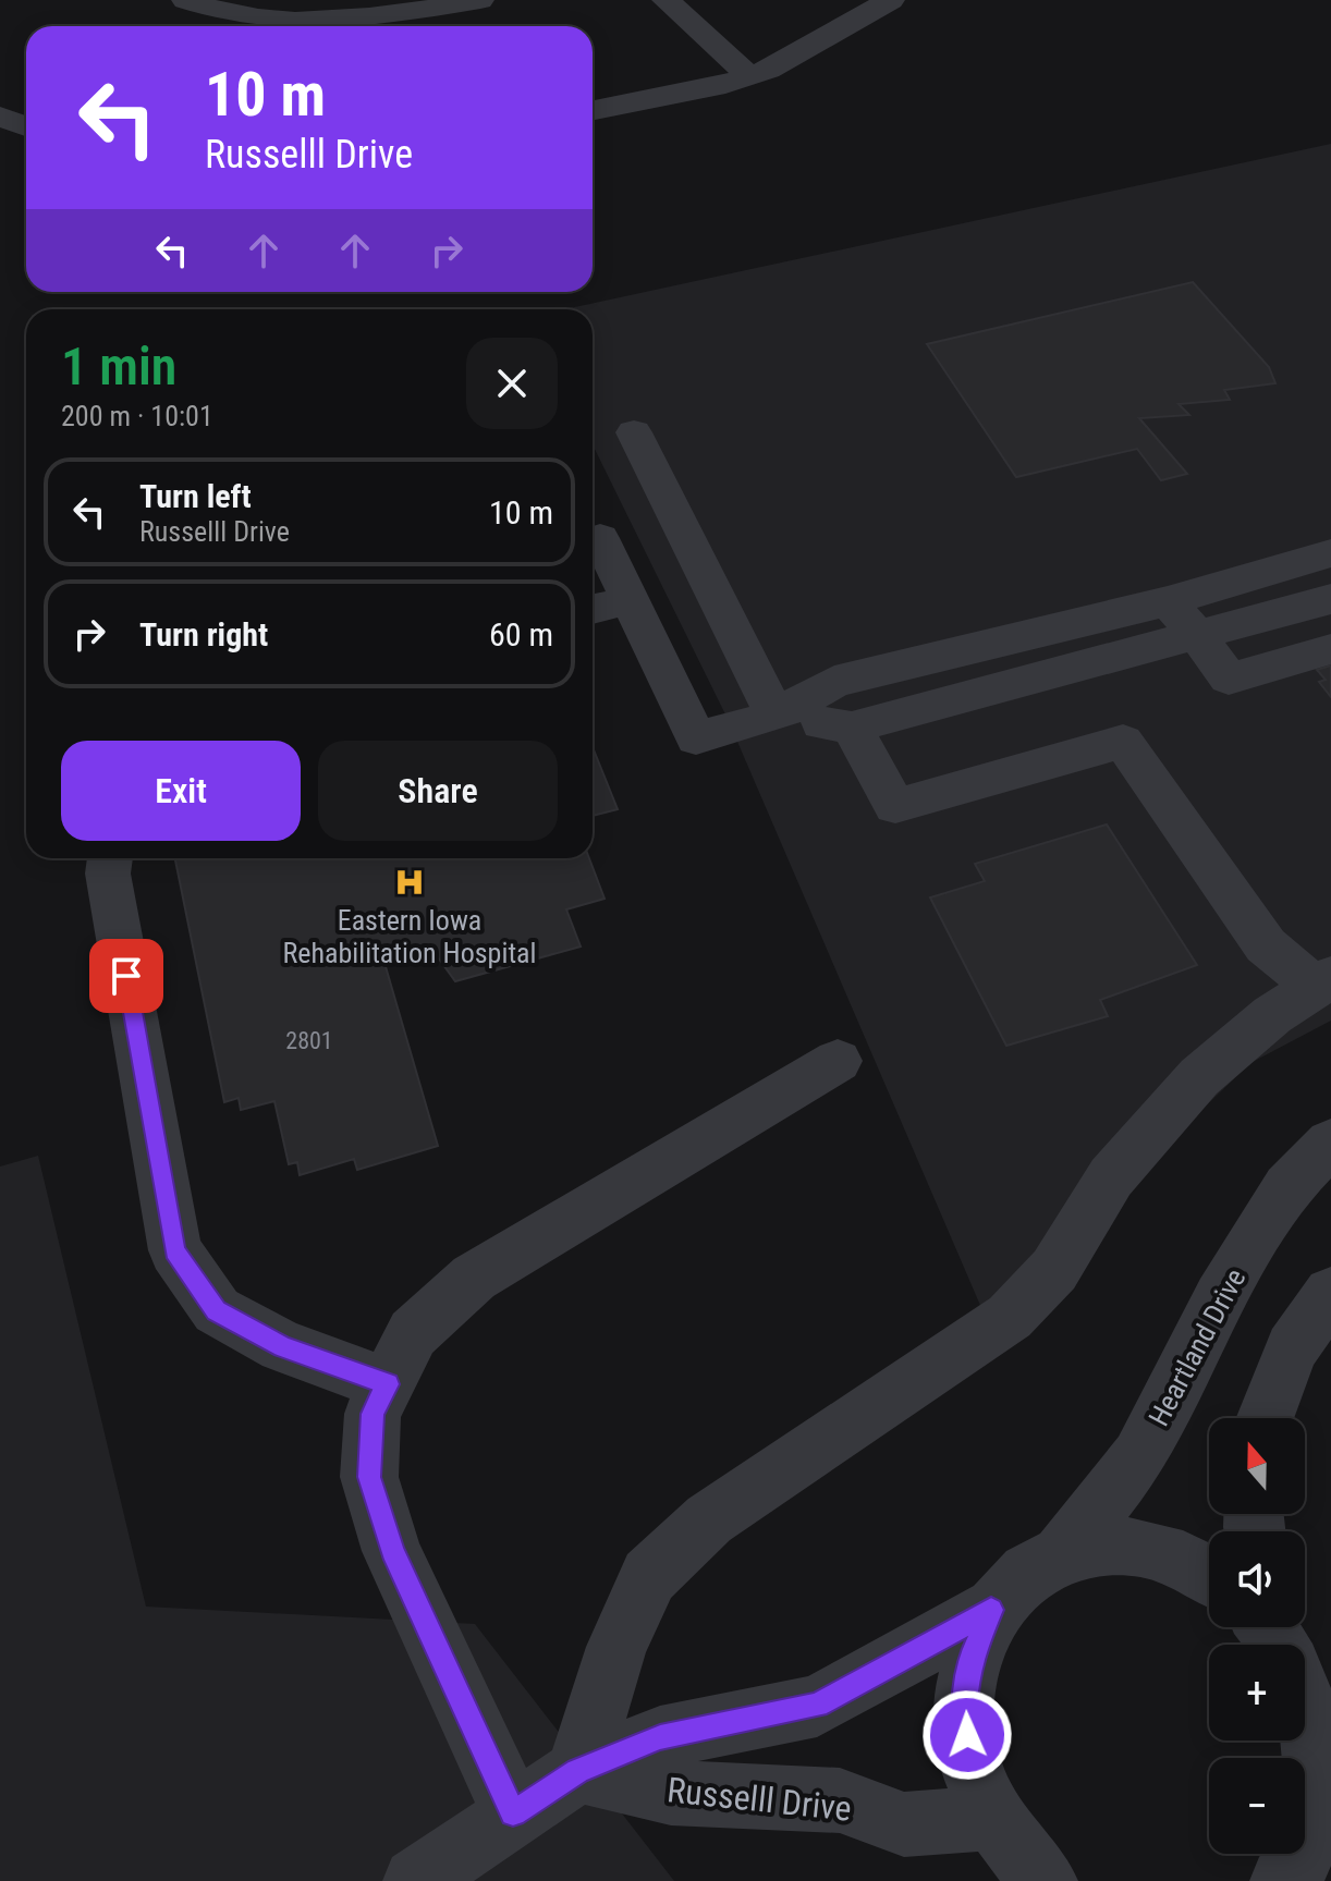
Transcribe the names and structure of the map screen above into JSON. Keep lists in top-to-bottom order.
{
  "streets": {
    "street": ["Heartland Drive", "Russelll Drive"]
  },
  "places": {
    "hospital": ["Eastern Iowa Rehabilitation Hospital"]
  },
  "house_numbers": ["2801"],
  "north": "top",
  "page": {
    "turn": ["10 m", "Russelll Drive"],
    "heading": ["1 min", "200 m · 10:01"],
    "list": [
      {
        "name": "Turn left",
        "note": "Russelll Drive",
        "value": "10 m"
      },
      {
        "name": "Turn right",
        "value": "60 m"
      }
    ],
    "buttons": ["Exit", "Share"],
    "map_buttons": ["+", "−"]
  }
}
